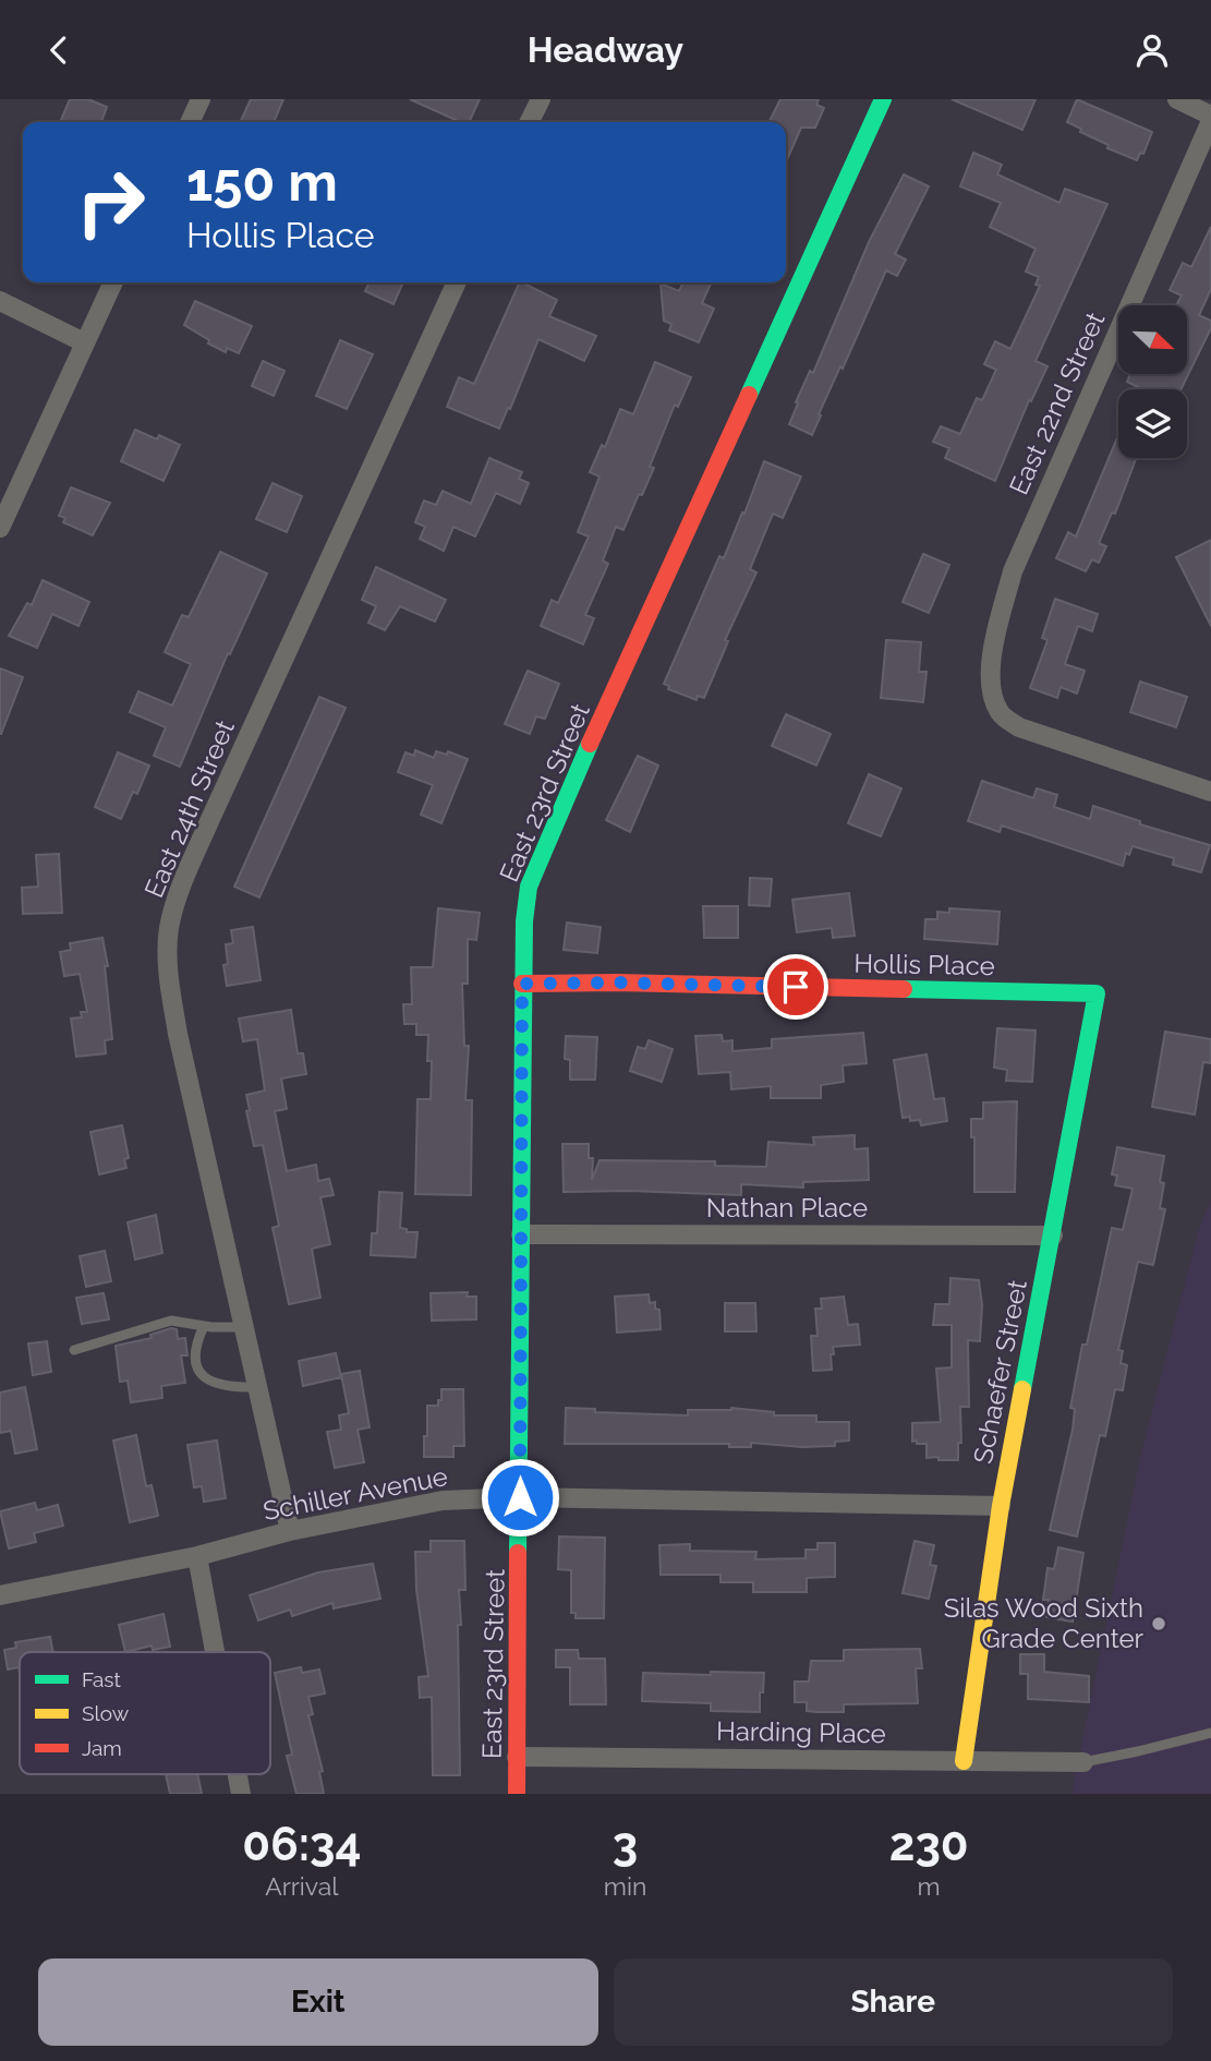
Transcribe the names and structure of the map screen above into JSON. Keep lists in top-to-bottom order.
{
  "streets": {
    "street": [
      "East 22nd Street",
      "East 23rd Street",
      "East 24th Street",
      "Hollis Place",
      "Nathan Place",
      "Schaefer Street",
      "Schiller Avenue",
      "Harding Place"
    ]
  },
  "crossings": [
    ["East 23rd Street", "Hollis Place"],
    ["East 23rd Street", "Nathan Place"],
    ["East 23rd Street", "Schiller Avenue"],
    ["East 23rd Street", "Harding Place"],
    ["East 24th Street", "Schiller Avenue"],
    ["Hollis Place", "Schaefer Street"],
    ["Nathan Place", "Schaefer Street"],
    ["Schaefer Street", "Schiller Avenue"],
    ["Schaefer Street", "Harding Place"]
  ],
  "places": ["Silas Wood Sixth Grade Center"],
  "legend": ["Fast", "Slow", "Jam"],
  "north": "bottom right",
  "page": {
    "header": "Headway",
    "turn": ["150 m", "Hollis Place"],
    "eta": [
      "06:34",
      "Arrival",
      "3",
      "min",
      "230",
      "m"
    ],
    "buttons": ["Exit", "Share"]
  }
}
